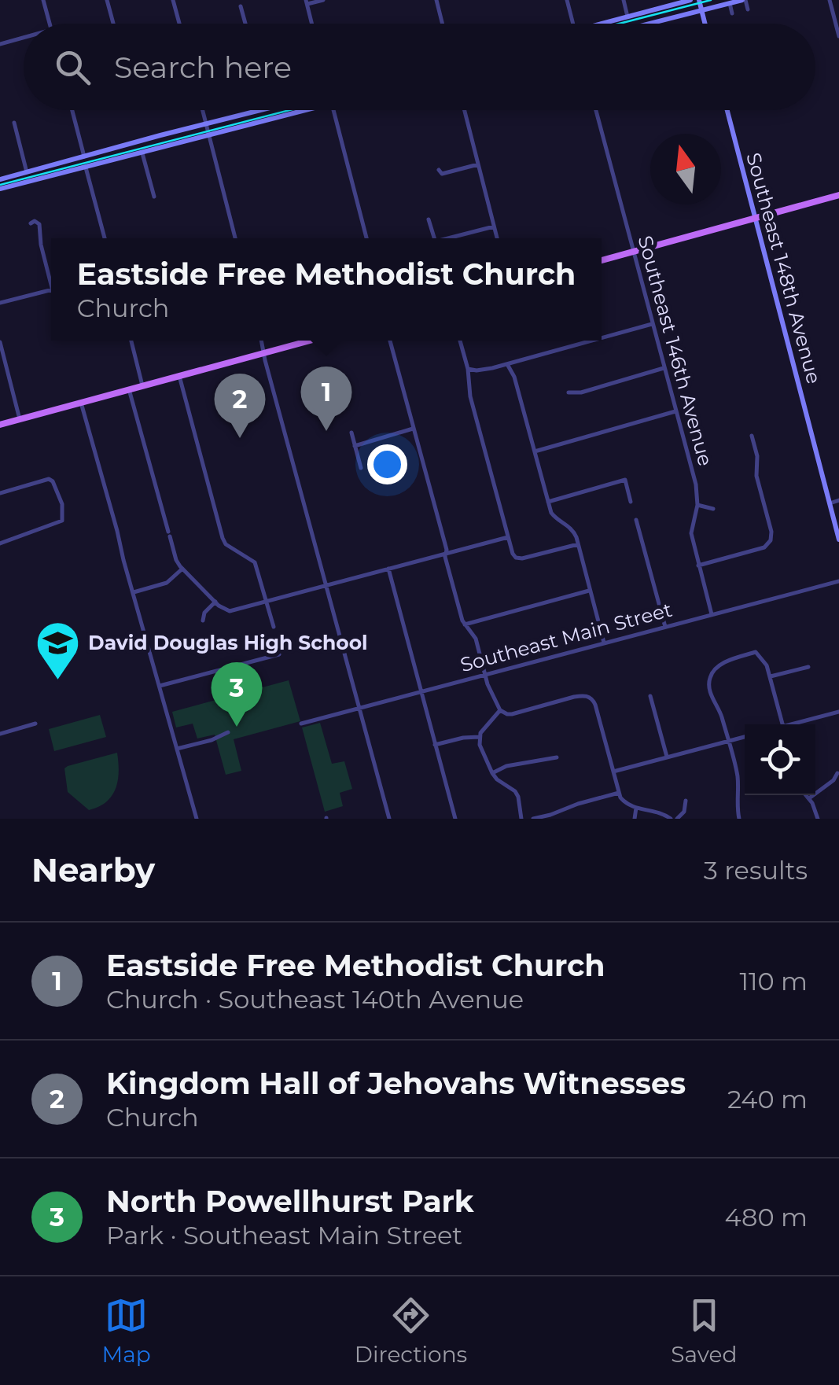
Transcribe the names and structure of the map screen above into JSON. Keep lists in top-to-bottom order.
{
  "streets": {
    "street": ["Southeast 148th Avenue", "Southeast 146th Avenue", "Southeast Main Street"]
  },
  "crossings": [
    ["Southeast 146th Avenue", "Southeast Main Street"]
  ],
  "places": {
    "school or university": ["David Douglas High School"]
  },
  "north": "top",
  "page": {
    "search": "Search here",
    "popup": ["Eastside Free Methodist Church", "Church"],
    "pins": ["1", "2", "3"],
    "heading": ["Nearby", "3 results"],
    "list": [
      {
        "mark": "1",
        "name": "Eastside Free Methodist Church",
        "note": "Church · Southeast 140th Avenue",
        "value": "110 m"
      },
      {
        "mark": "2",
        "name": "Kingdom Hall of Jehovahs Witnesses",
        "note": "Church",
        "value": "240 m"
      },
      {
        "mark": "3",
        "name": "North Powellhurst Park",
        "note": "Park · Southeast Main Street",
        "value": "480 m"
      }
    ],
    "nav": ["Map", "Directions", "Saved"]
  }
}
